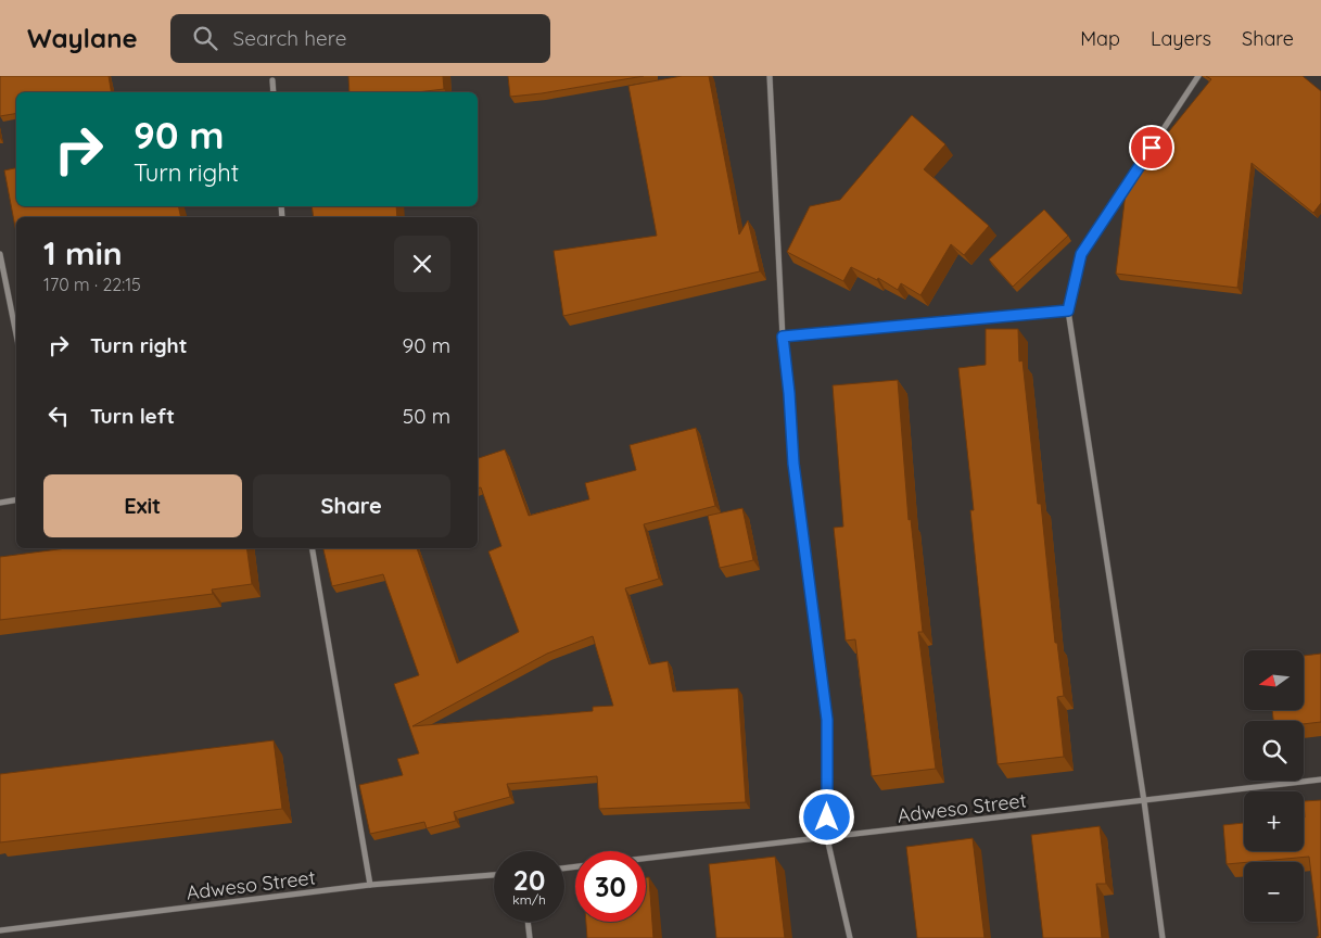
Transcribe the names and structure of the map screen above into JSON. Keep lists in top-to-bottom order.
{
  "streets": {
    "street": ["Adweso Street"]
  },
  "north": "left",
  "page": {
    "header": "Waylane",
    "search": "Search here",
    "nav": ["Map", "Layers", "Share"],
    "turn": ["90 m", "Turn right"],
    "heading": ["1 min", "170 m · 22:15"],
    "list": [
      {
        "name": "Turn right",
        "value": "90 m"
      },
      {
        "name": "Turn left",
        "value": "50 m"
      }
    ],
    "buttons": ["Exit", "Share"],
    "map_buttons": ["+", "−"],
    "speed": "20 km/h",
    "limit": "30"
  }
}
